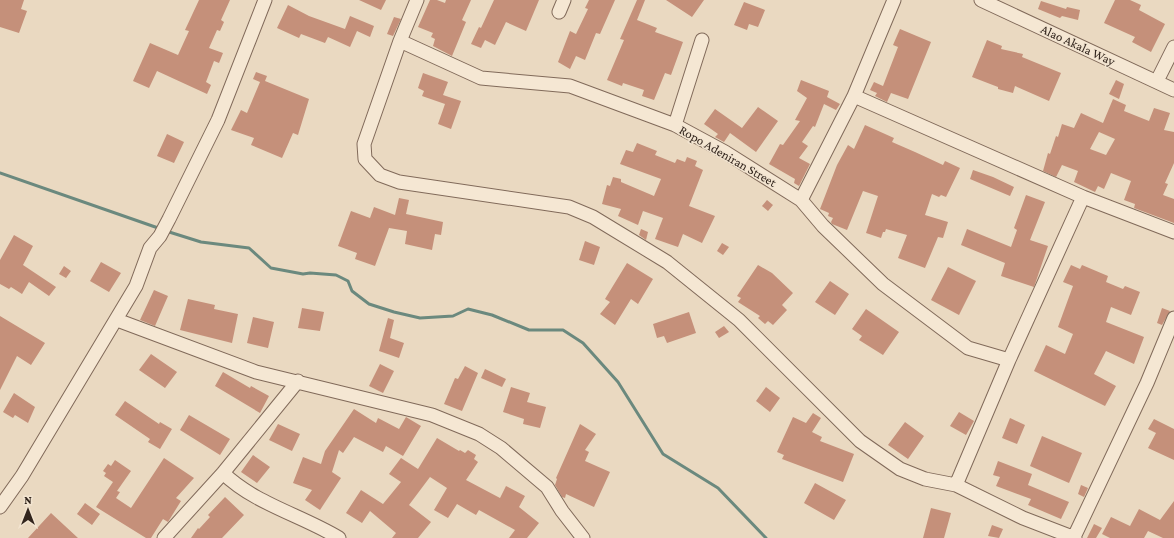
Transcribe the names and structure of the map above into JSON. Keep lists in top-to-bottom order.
{
  "streets": {
    "street": ["Alao Akala Way", "Ropo Adeniran Street"]
  },
  "north": "top"
}
